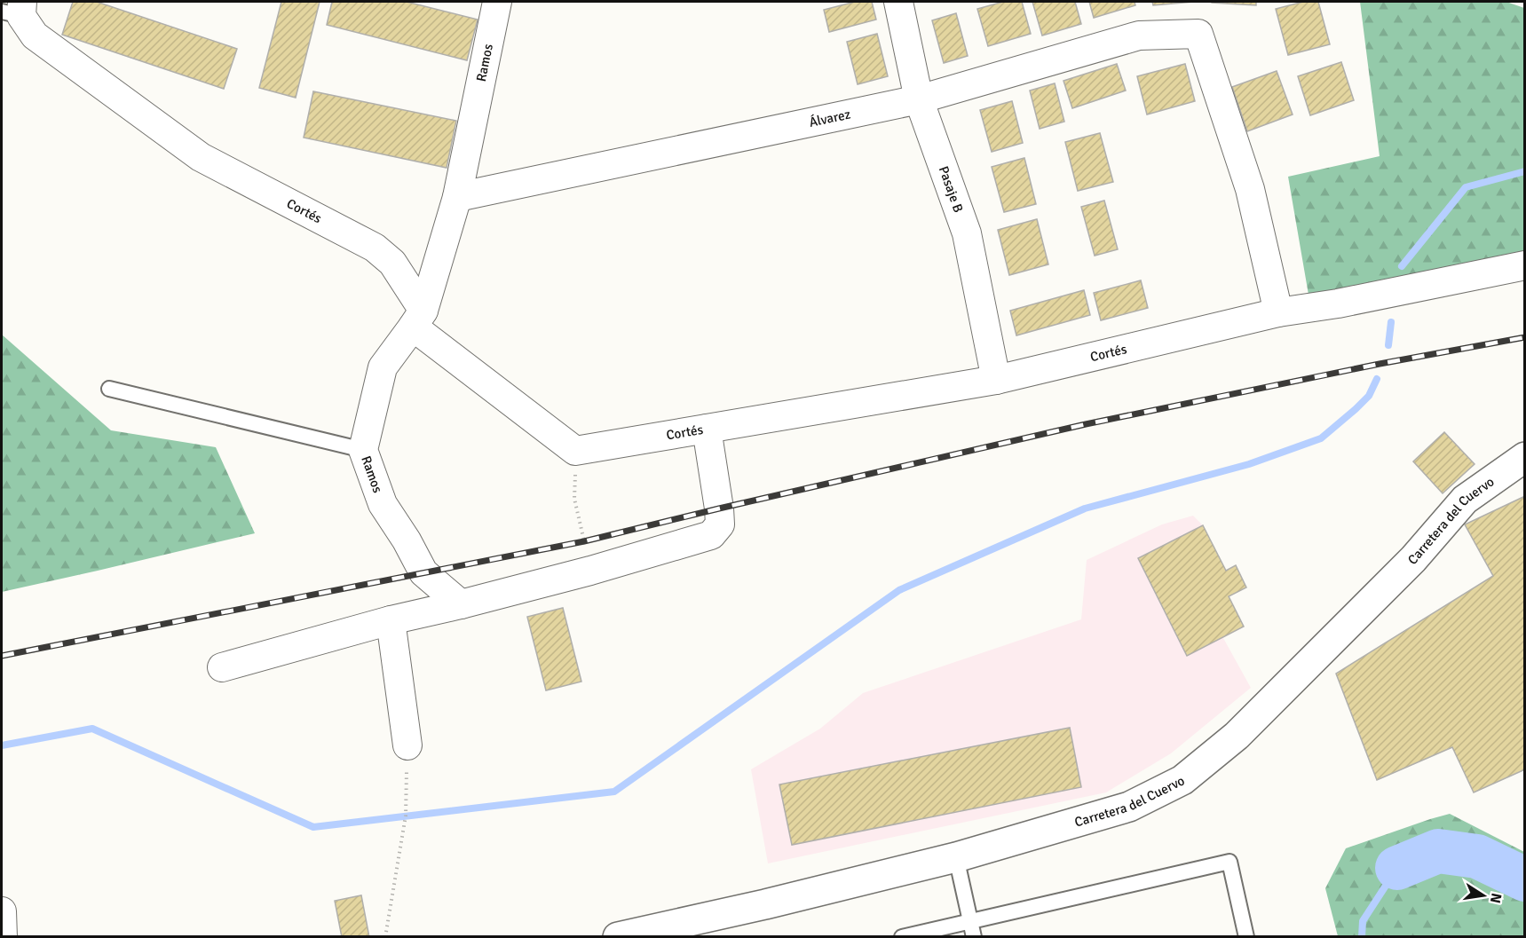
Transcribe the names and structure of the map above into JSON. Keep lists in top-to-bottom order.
{
  "streets": {
    "street": [
      "Ramos",
      "Álvarez",
      "Pasaje B",
      "Cortés",
      "Carretera del Cuervo"
    ]
  },
  "crossings": [
    ["Ramos", "Álvarez"],
    ["Ramos", "Cortés"],
    ["Álvarez", "Pasaje B"],
    ["Álvarez", "Cortés"],
    ["Pasaje B", "Cortés"]
  ],
  "north": "right"
}
